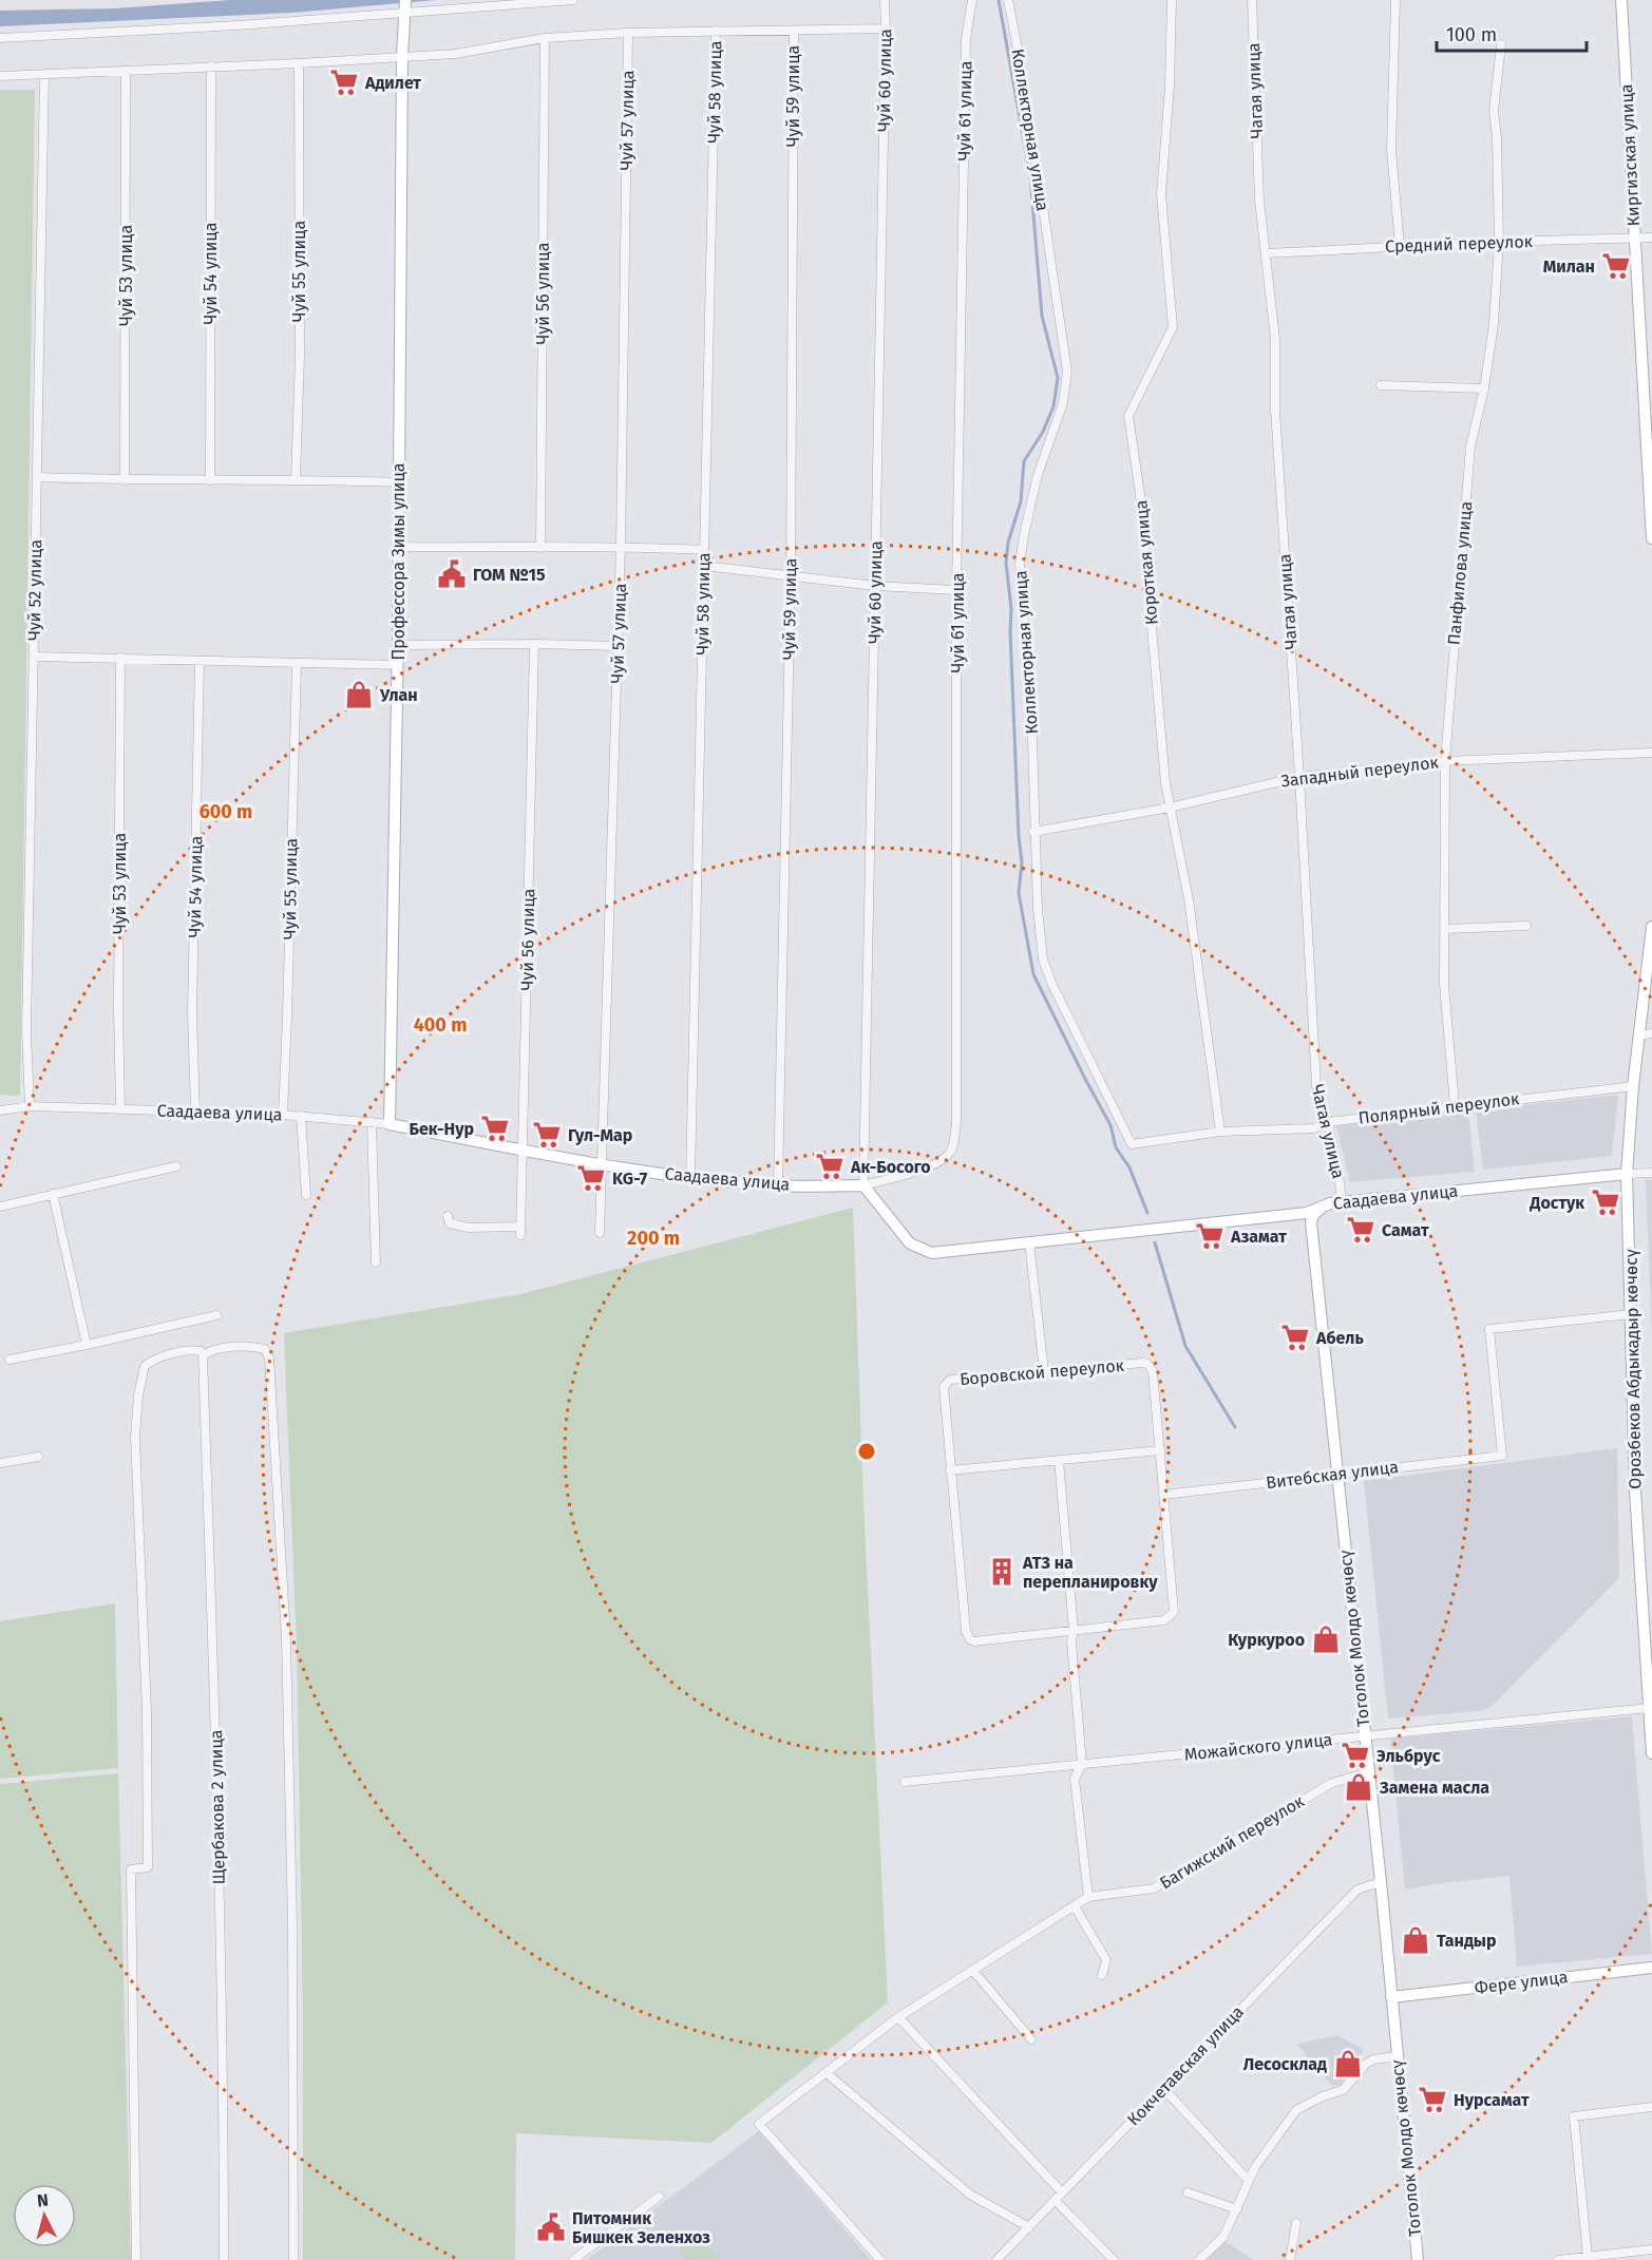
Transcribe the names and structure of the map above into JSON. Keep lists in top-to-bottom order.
{
  "streets": {
    "street": [
      "Чуй 60 улица",
      "Чагая улица",
      "Чуй 58 улица",
      "Чуй 59 улица",
      "Чуй 61 улица",
      "Чуй 57 улица",
      "Коллекторная улица",
      "Киргизская улица",
      "Средний переулок",
      "Чуй 55 улица",
      "Чуй 54 улица",
      "Чуй 53 улица",
      "Чуй 56 улица",
      "Профессора Зимы улица",
      "Короткая улица",
      "Панфилова улица",
      "Чуй 52 улица",
      "Западный переулок",
      "Полярный переулок",
      "Саадаева улица",
      "Орозбеков Абдыкадыр көчөсү",
      "Боровской переулок",
      "Витебская улица",
      "Тоголок Молдо көчөсү",
      "Можайского улица",
      "Щербакова 2 улица",
      "Багижский переулок",
      "Фере улица",
      "Кокчетавская улица"
    ]
  },
  "crossings": [
    ["Чуй 60 улица", "Чуй 61 улица"],
    ["Чуй 60 улица", "Саадаева улица"],
    ["Чагая улица", "Средний переулок"],
    ["Чагая улица", "Западный переулок"],
    ["Чагая улица", "Полярный переулок"],
    ["Чагая улица", "Саадаева улица"],
    ["Чуй 58 улица", "Саадаева улица"],
    ["Чуй 59 улица", "Саадаева улица"],
    ["Чуй 61 улица", "Саадаева улица"],
    ["Чуй 57 улица", "Саадаева улица"],
    ["Коллекторная улица", "Западный переулок"],
    ["Коллекторная улица", "Полярный переулок"],
    ["Киргизская улица", "Средний переулок"],
    ["Средний переулок", "Панфилова улица"],
    ["Чуй 55 улица", "Саадаева улица"],
    ["Чуй 54 улица", "Саадаева улица"],
    ["Чуй 53 улица", "Саадаева улица"],
    ["Чуй 56 улица", "Саадаева улица"],
    ["Профессора Зимы улица", "Саадаева улица"],
    ["Короткая улица", "Западный переулок"],
    ["Короткая улица", "Полярный переулок"],
    ["Панфилова улица", "Западный переулок"],
    ["Панфилова улица", "Полярный переулок"],
    ["Чуй 52 улица", "Саадаева улица"],
    ["Саадаева улица", "Орозбеков Абдыкадыр көчөсү"],
    ["Саадаева улица", "Тоголок Молдо көчөсү"],
    ["Орозбеков Абдыкадыр көчөсү", "Витебская улица"],
    ["Орозбеков Абдыкадыр көчөсү", "Можайского улица"],
    ["Боровской переулок", "Витебская улица"],
    ["Витебская улица", "Тоголок Молдо көчөсү"],
    ["Тоголок Молдо көчөсү", "Можайского улица"],
    ["Тоголок Молдо көчөсү", "Багижский переулок"],
    ["Тоголок Молдо көчөсү", "Фере улица"],
    ["Тоголок Молдо көчөсү", "Кокчетавская улица"]
  ],
  "places": {
    "supermarket": [
      "Адилет",
      "Милан",
      "Бек-Нур",
      "Гул-Мар",
      "Ак-Босого",
      "KG-7",
      "Достук",
      "Самат",
      "Азамат",
      "Абель",
      "Эльбрус",
      "Нурсамат"
    ],
    "public building": ["ГОМ №15", "Питомник Бишкек Зеленхоз"],
    "shop": [
      "Улан",
      "Куркуроо",
      "Замена масла",
      "Тандыр",
      "Лесосклад"
    ],
    "building": ["АТЗ на перепланировку"]
  },
  "scale_bar": "100 m",
  "north": "top",
  "rings": ["600 m", "400 m", "200 m"]
}
